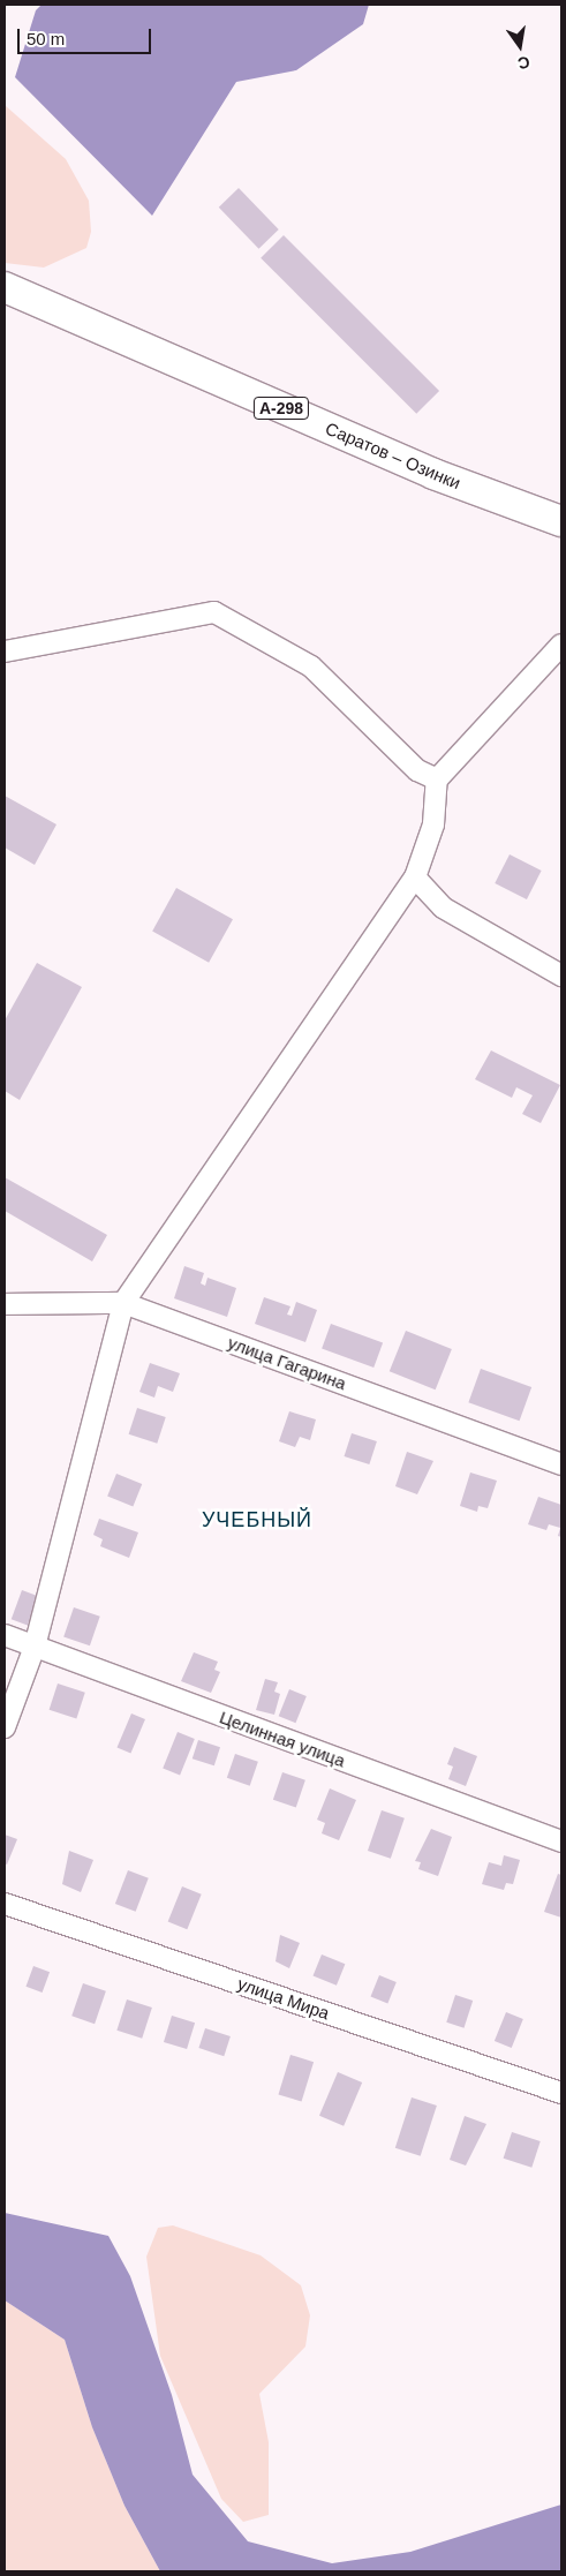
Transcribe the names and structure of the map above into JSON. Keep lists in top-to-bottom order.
{
  "streets": {
    "highway": ["А-298", "Саратов – Озинки"],
    "street": ["улица Гагарина", "Целинная улица", "улица Мира"]
  },
  "districts": ["УЧЕБНЫЙ"],
  "scale_bar": "50 m",
  "north": "bottom"
}
